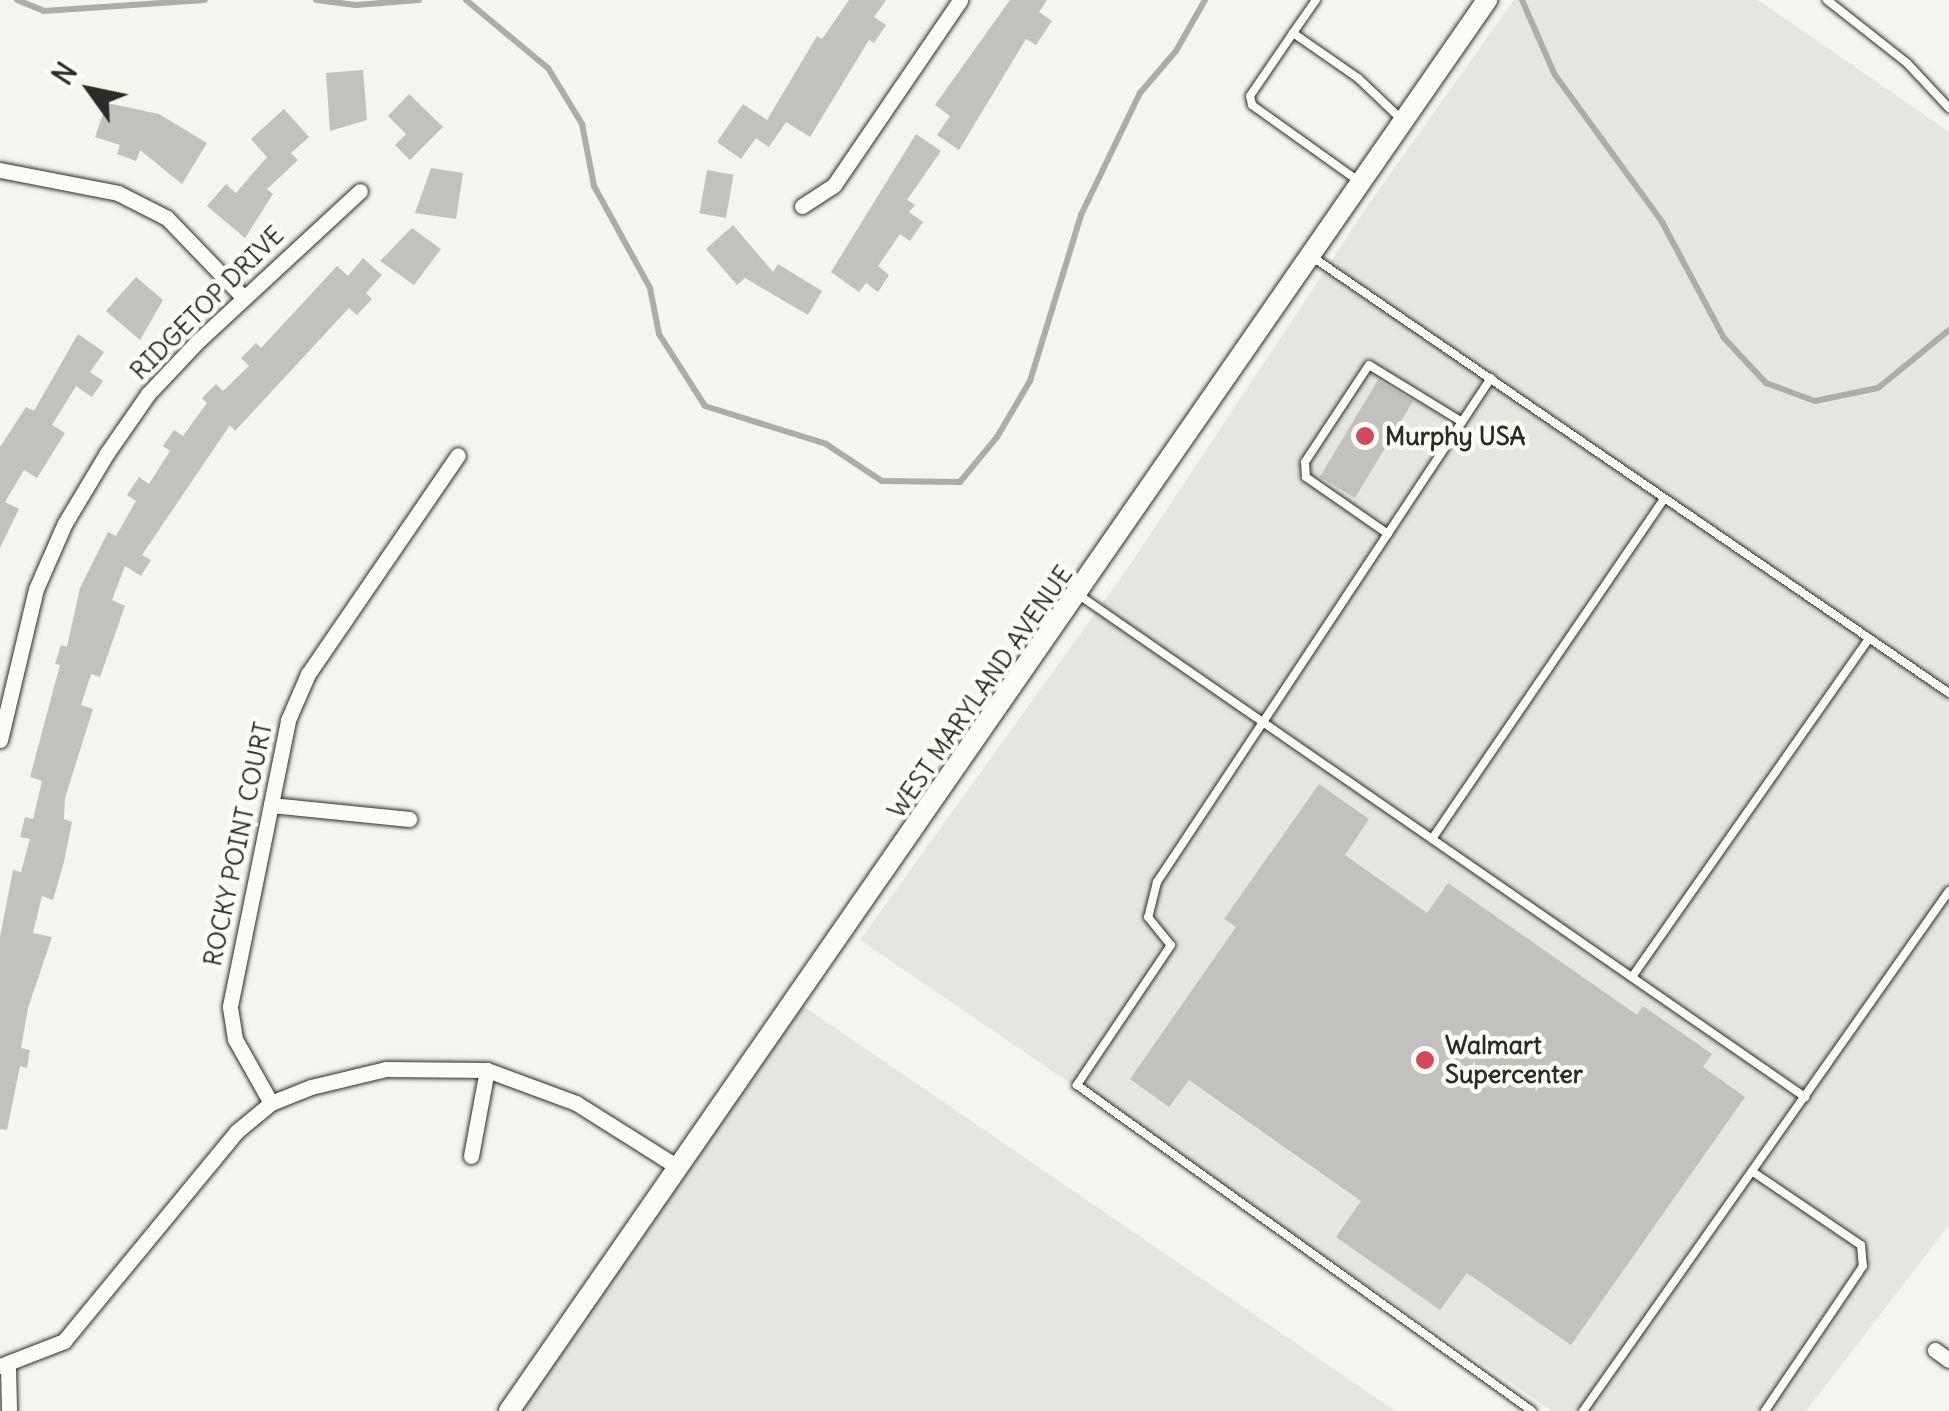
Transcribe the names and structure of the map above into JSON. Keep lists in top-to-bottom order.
{
  "streets": {
    "street": ["RIDGETOP DRIVE", "WEST MARYLAND AVENUE", "ROCKY POINT COURT"]
  },
  "places": ["Murphy USA", "Walmart Supercenter"],
  "north": "top left"
}
